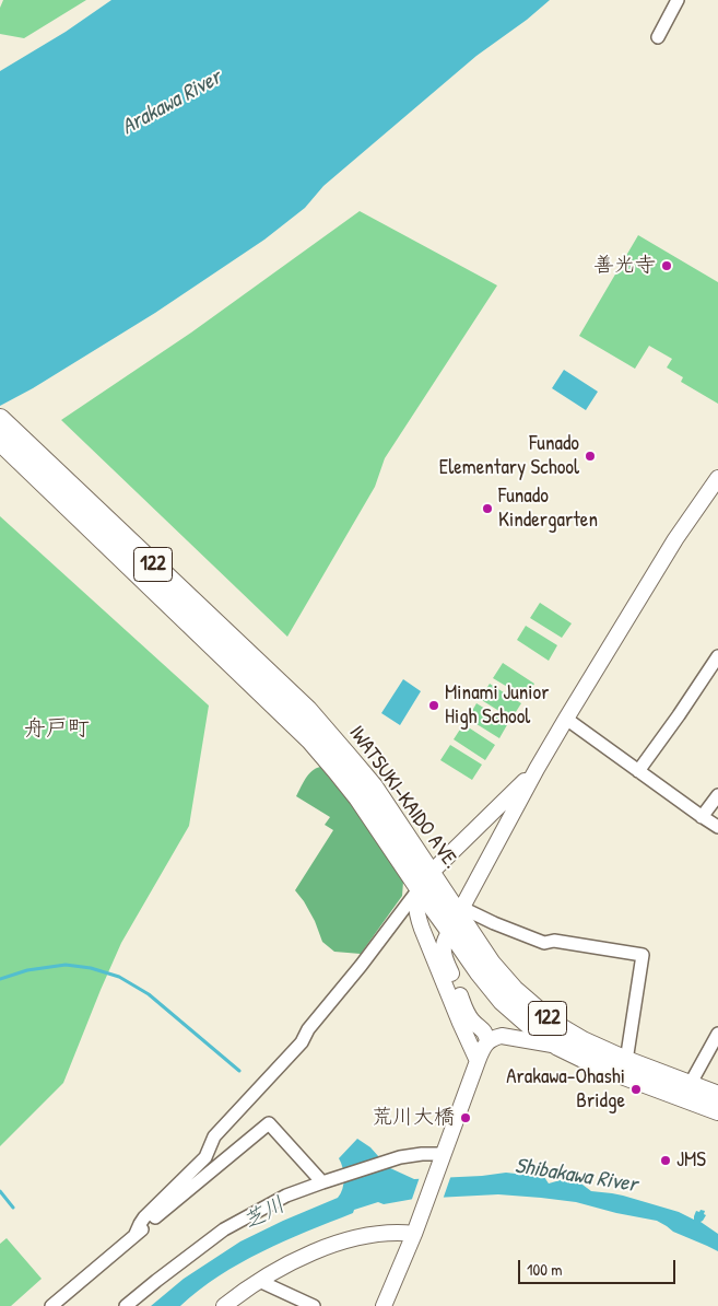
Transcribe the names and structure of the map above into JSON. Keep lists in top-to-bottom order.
{
  "streets": {
    "highway": ["122", "IWATSUKI-KAIDO AVE."]
  },
  "districts": ["舟戸町"],
  "water": ["Arakawa River", "Shibakawa River", "芝川"],
  "places": [
    "善光寺",
    "Funado Elementary School",
    "Funado Kindergarten",
    "Minami Junior High School",
    "Arakawa-Ohashi Bridge",
    "荒川大橋",
    "JMS"
  ],
  "scale_bar": "100 m"
}
